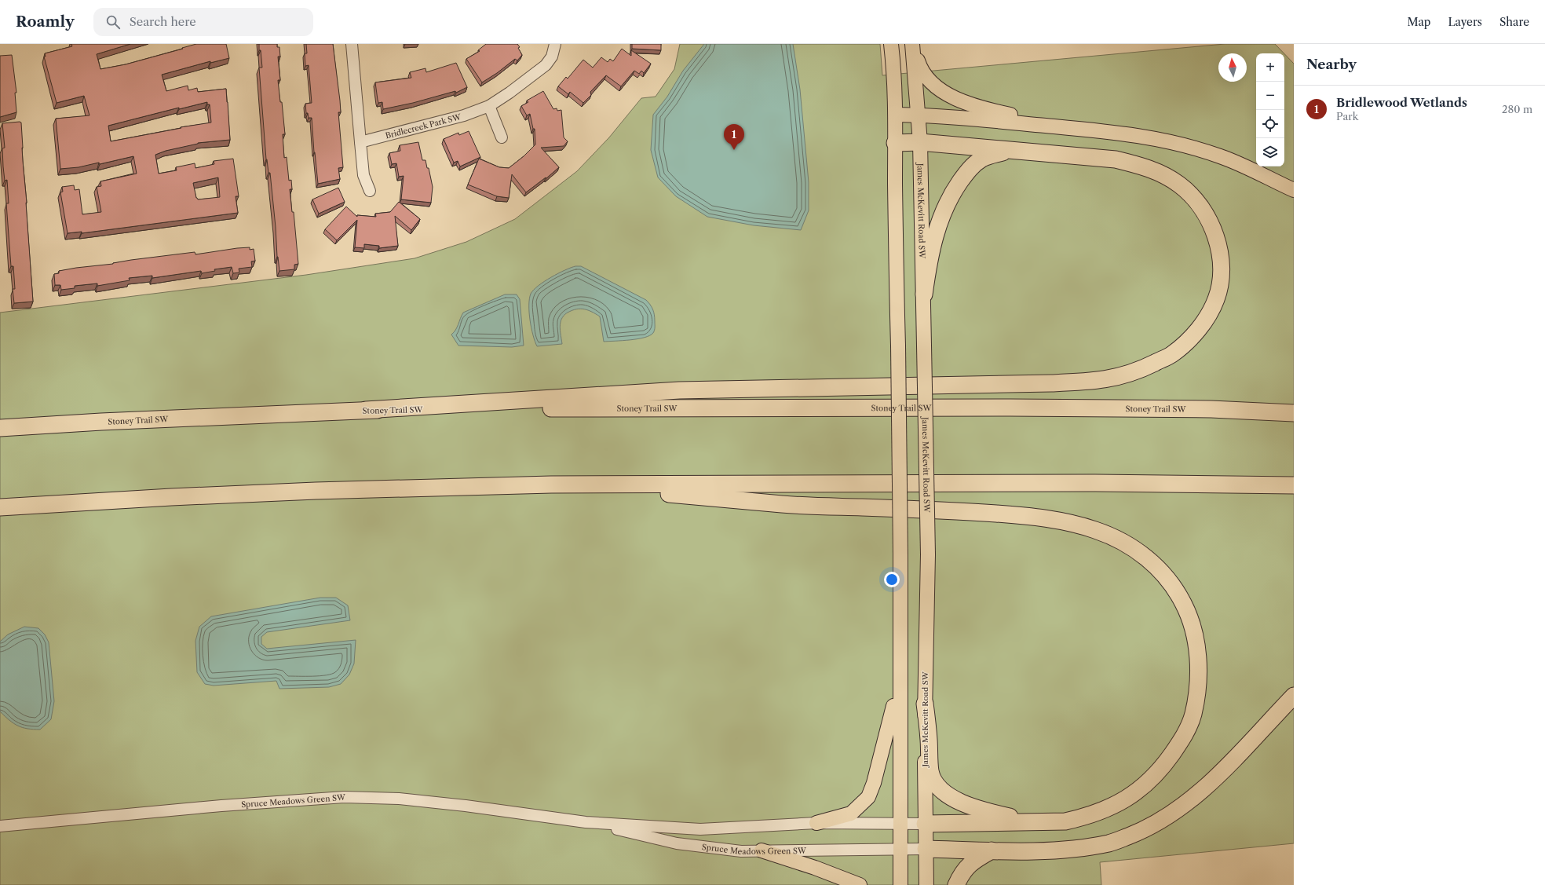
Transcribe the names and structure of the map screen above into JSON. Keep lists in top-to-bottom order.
{
  "streets": {
    "highway": ["Stoney Trail SW"],
    "main road": ["James McKevitt Road SW"],
    "street": ["Bridlecreek Park SW", "Spruce Meadows Green SW"]
  },
  "crossings": [
    ["James McKevitt Road SW", "Spruce Meadows Green SW"]
  ],
  "north": "top",
  "page": {
    "header": "Roamly",
    "search": "Search here",
    "nav": ["Map", "Layers", "Share"],
    "heading": "Nearby",
    "map_buttons": ["+", "−"],
    "list": [
      {
        "mark": "1",
        "name": "Bridlewood Wetlands",
        "note": "Park",
        "value": "280 m"
      }
    ],
    "pins": "1"
  }
}
